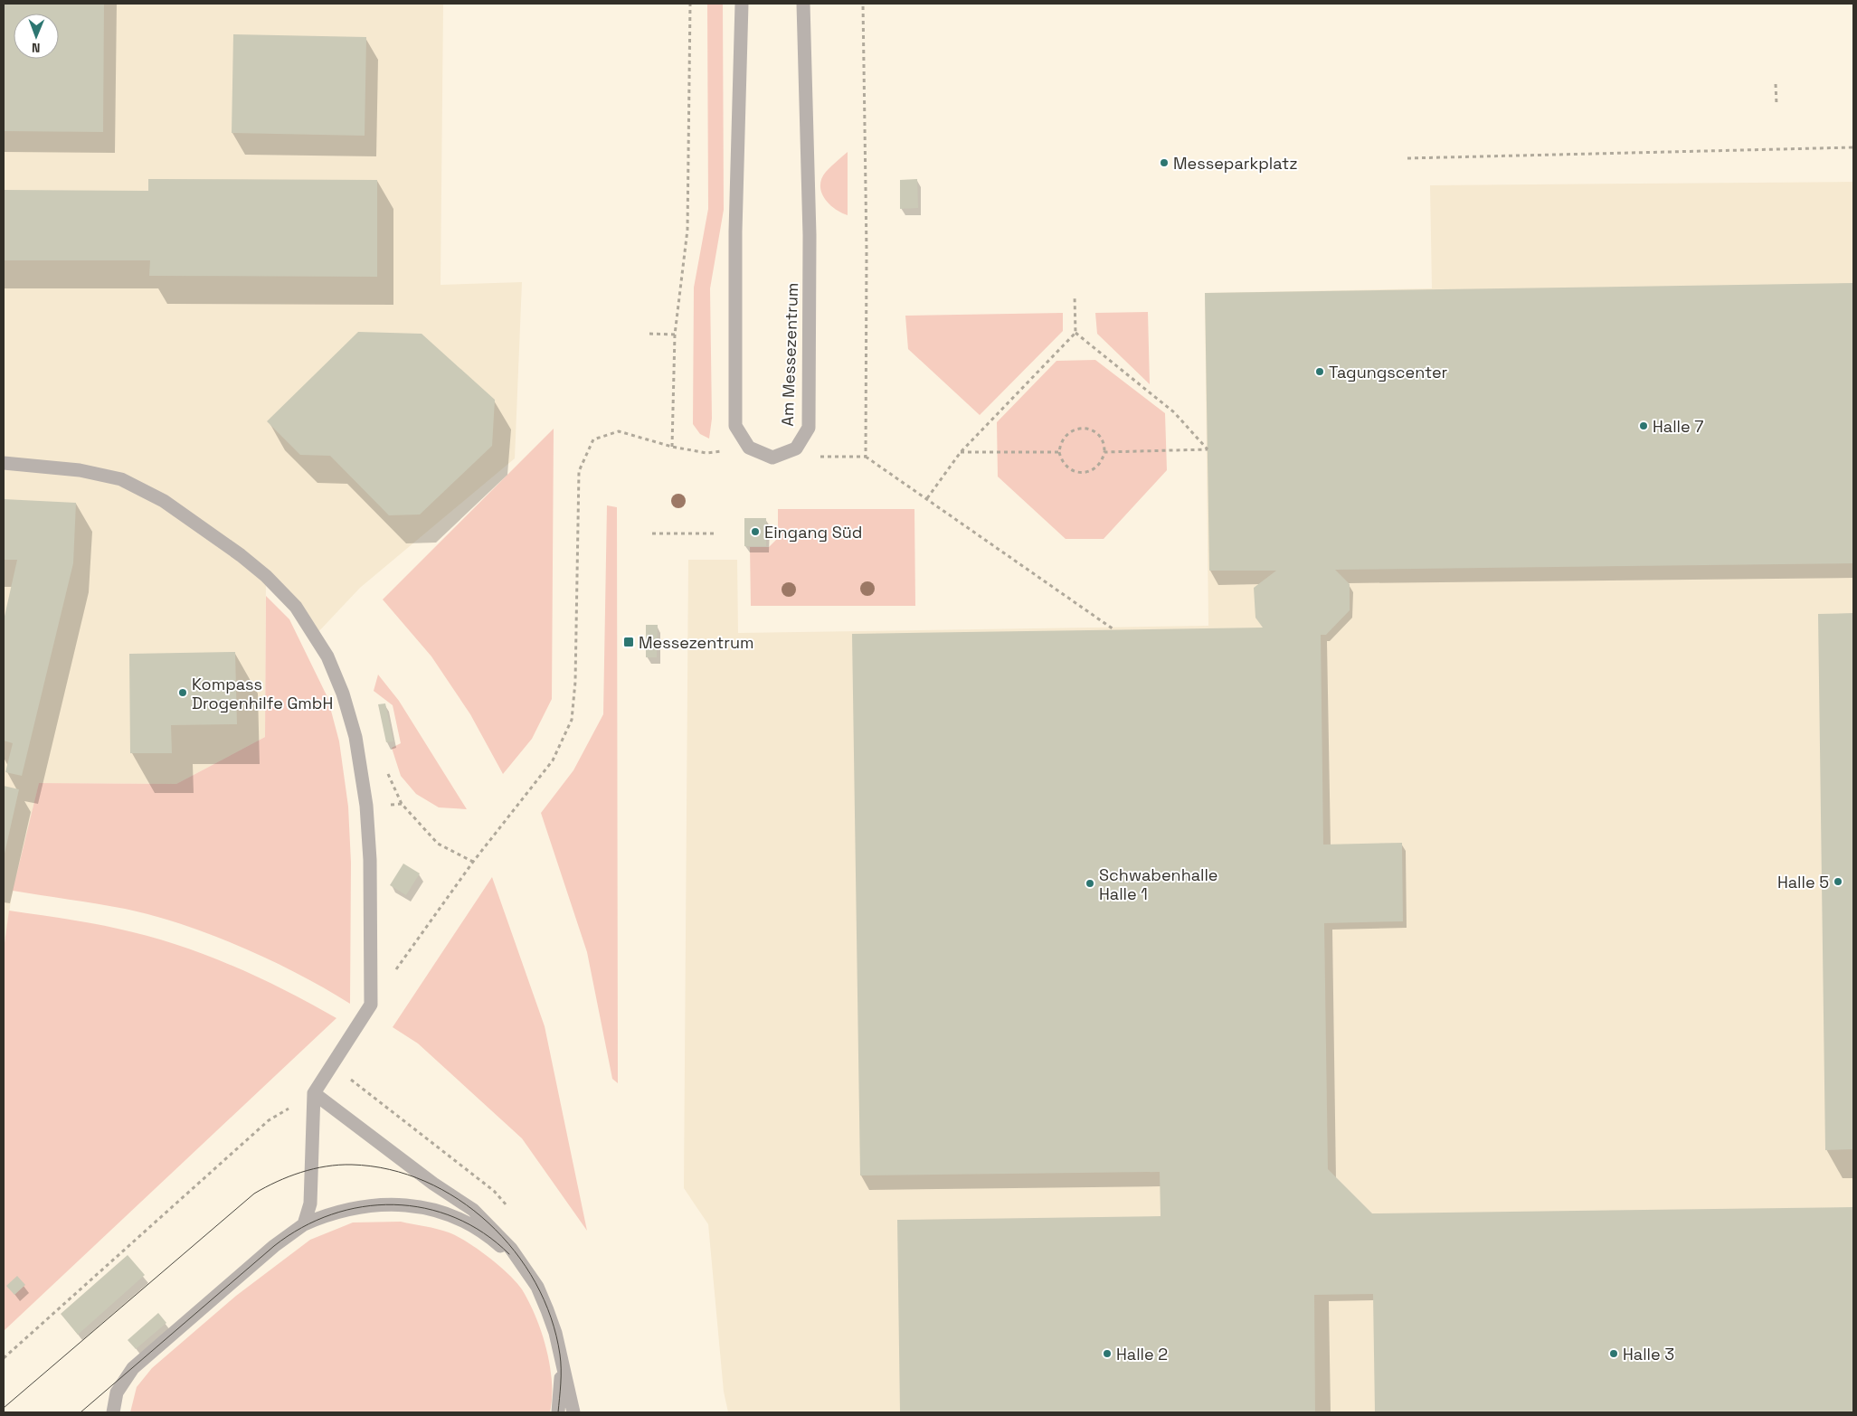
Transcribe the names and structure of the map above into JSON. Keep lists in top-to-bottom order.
{
  "streets": {
    "street": ["Am Messezentrum"]
  },
  "places": {
    "other": [
      "Messeparkplatz",
      "Tagungscenter",
      "Halle 7",
      "Eingang Süd",
      "Kompass Drogenhilfe GmbH",
      "Halle 5",
      "Schwabenhalle Halle 1",
      "Halle 2",
      "Halle 3"
    ],
    "transit": ["Messezentrum"]
  },
  "north": "bottom"
}
